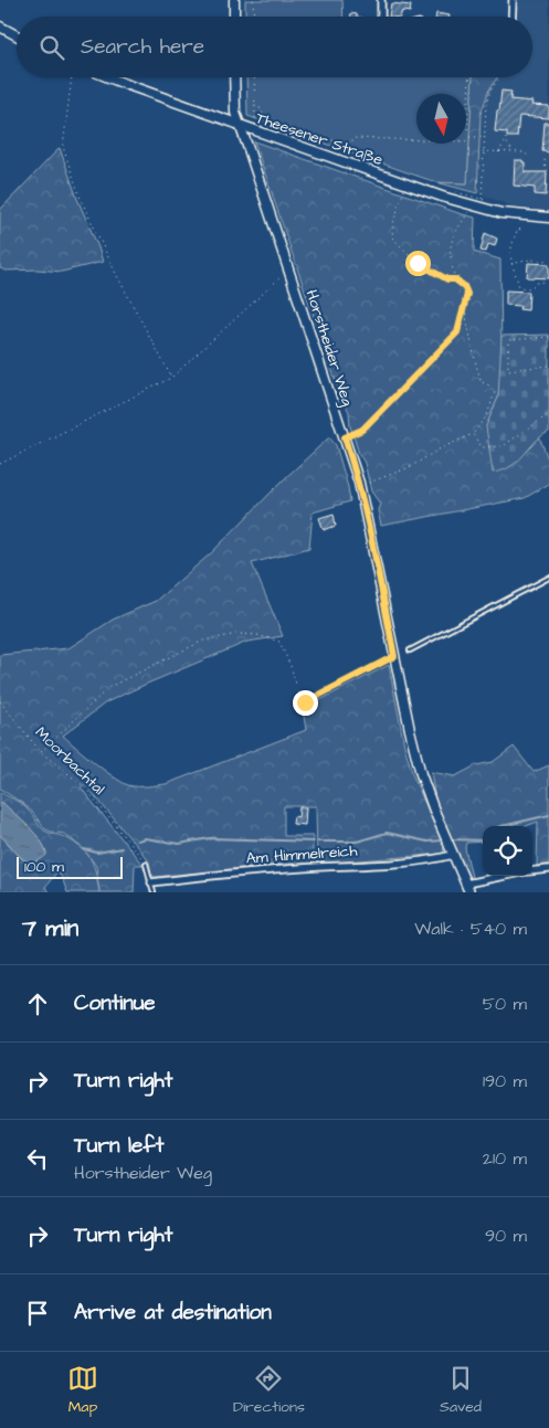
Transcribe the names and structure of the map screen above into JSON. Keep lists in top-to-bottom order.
{
  "streets": {
    "street": ["Theesener Straße", "Horstheider Weg", "Am Himmelreich"],
    "path": ["Moorbachtal"]
  },
  "crossings": [
    ["Theesener Straße", "Horstheider Weg"],
    ["Horstheider Weg", "Am Himmelreich"]
  ],
  "scale_bar": "100 m",
  "north": "bottom",
  "page": {
    "search": "Search here",
    "scale": "100 m",
    "heading": ["7 min", "Walk · 540 m"],
    "list": [
      ["Continue", "50 m"],
      ["Turn right", "190 m"],
      ["Turn left", "Horstheider Weg", "210 m"],
      ["Turn right", "90 m"],
      "Arrive at destination"
    ],
    "nav": ["Map", "Directions", "Saved"]
  }
}
